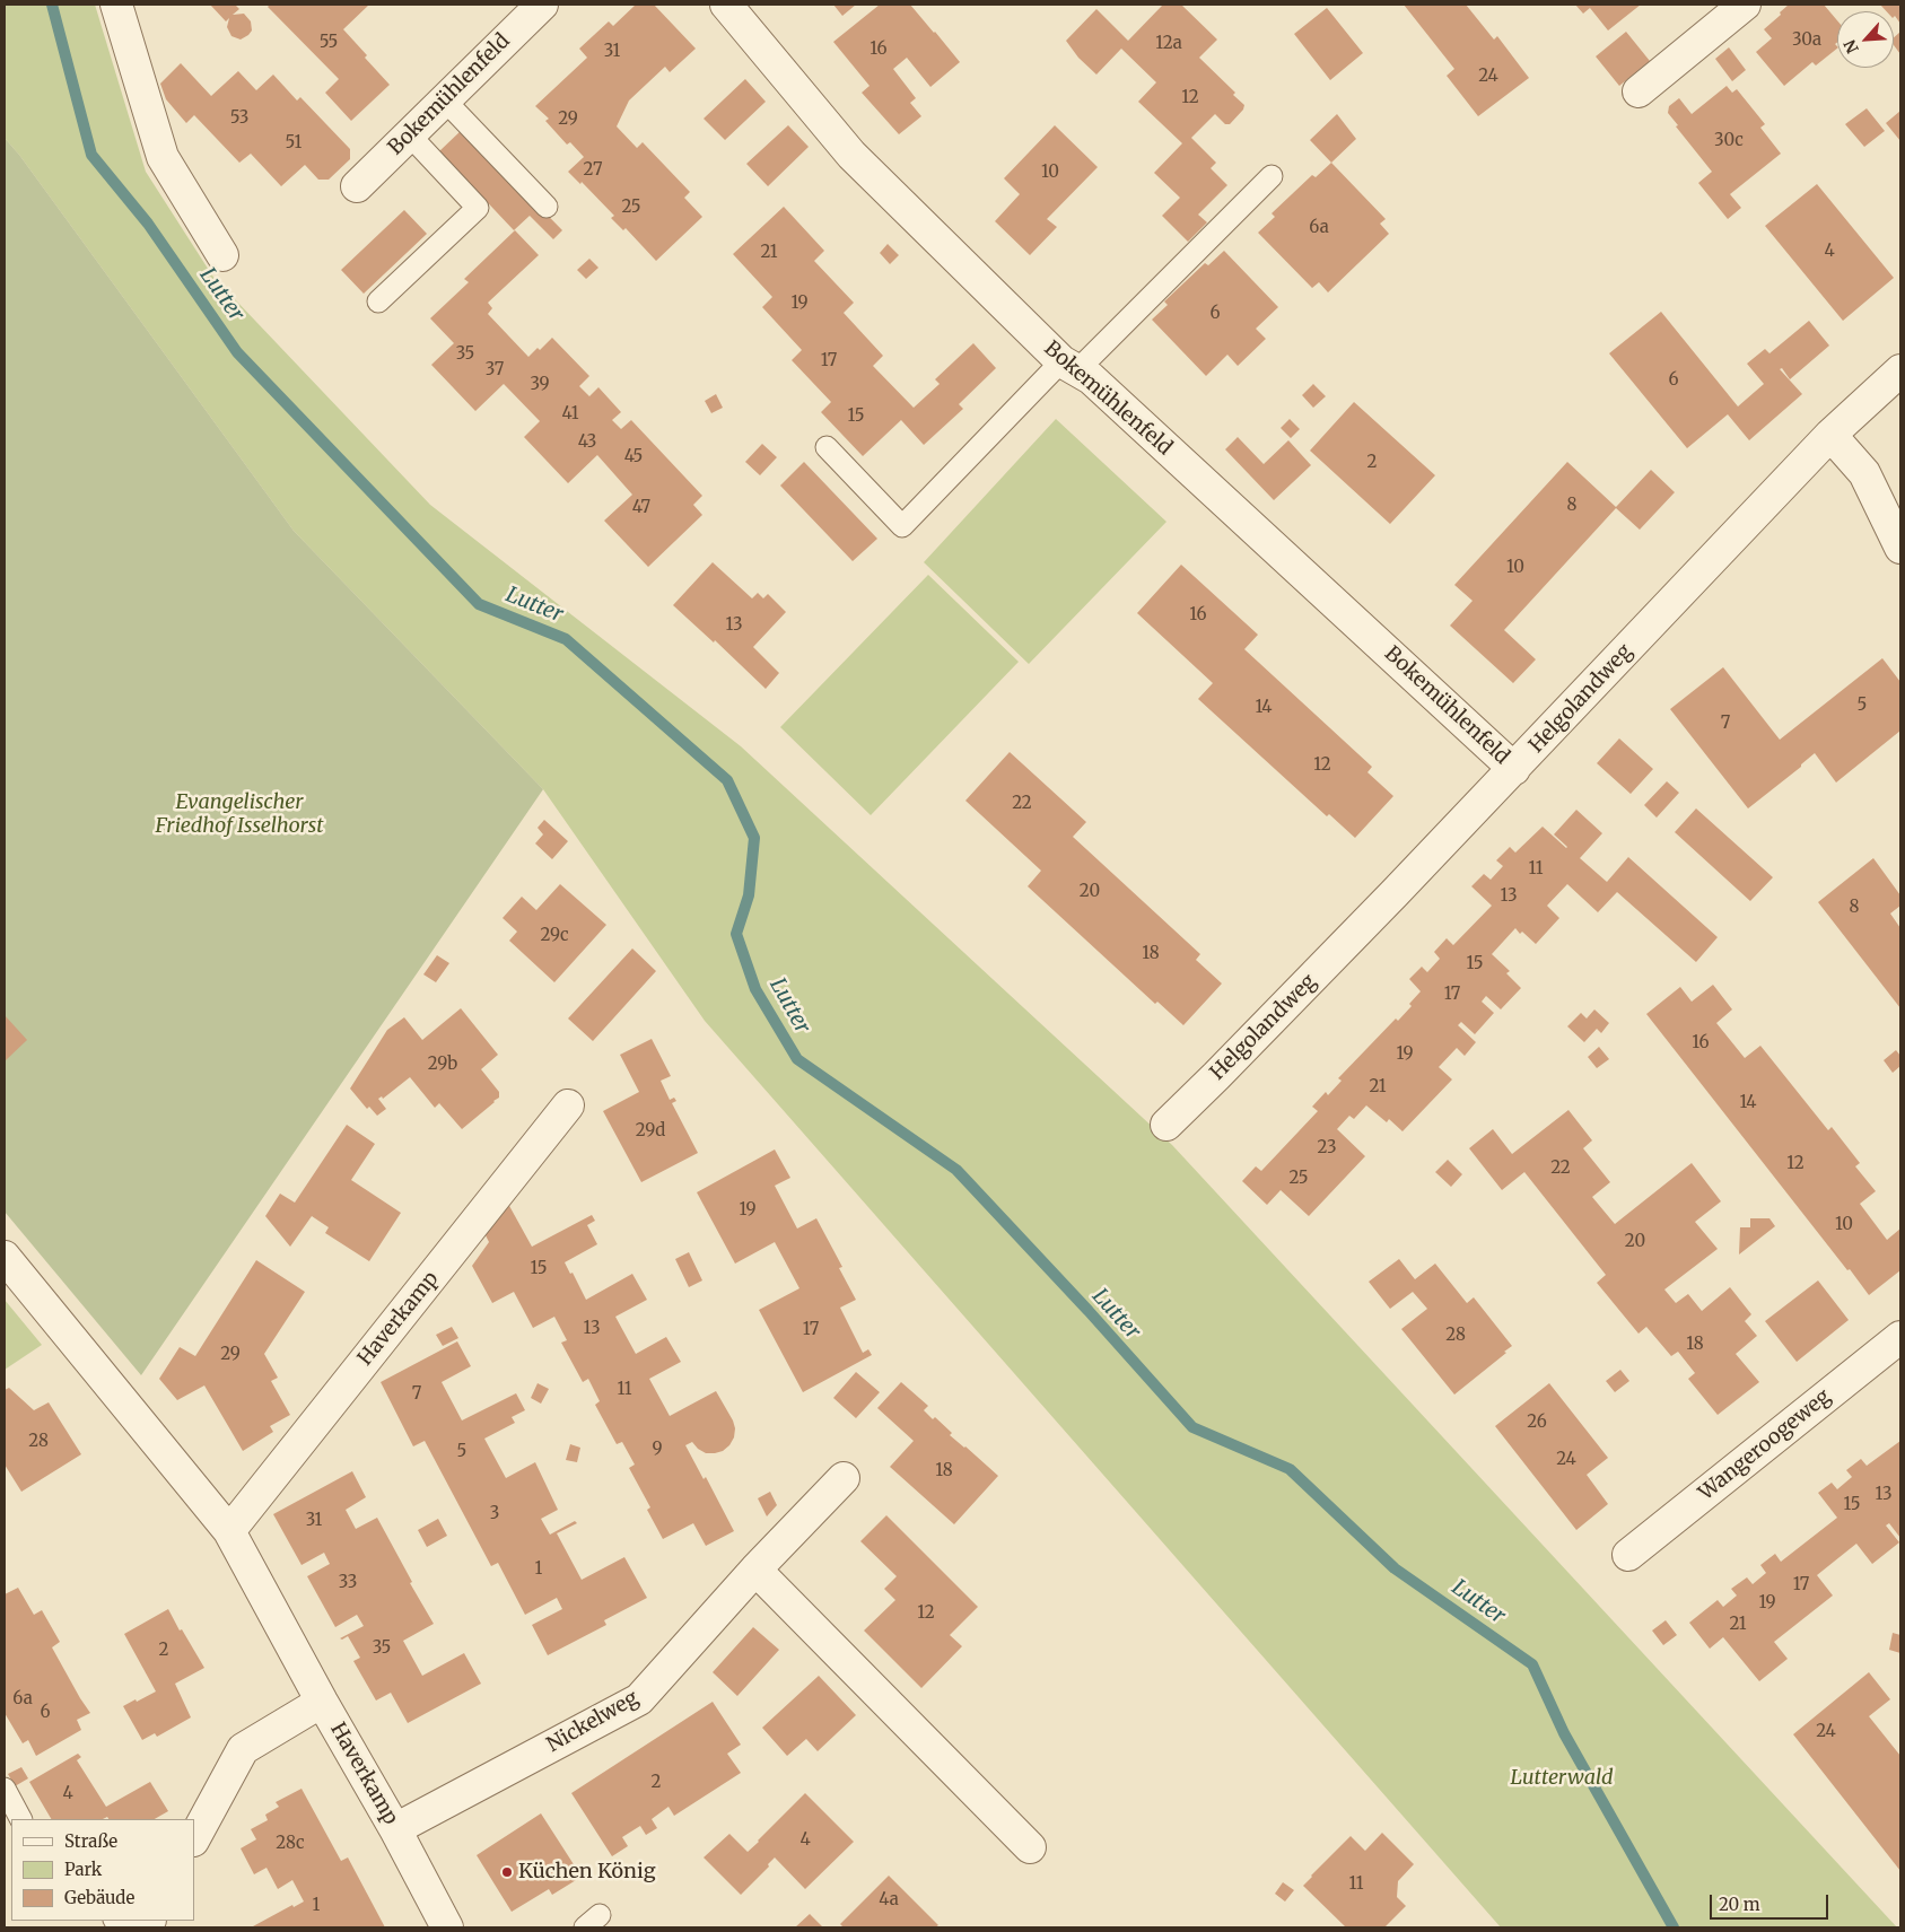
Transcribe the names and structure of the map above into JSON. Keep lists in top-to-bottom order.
{
  "streets": {
    "street": [
      "Bokemühlenfeld",
      "Helgolandweg",
      "Haverkamp",
      "Wangeroogeweg",
      "Nickelweg"
    ]
  },
  "crossings": [
    ["Bokemühlenfeld", "Helgolandweg"],
    ["Haverkamp", "Nickelweg"]
  ],
  "water": ["Lutter"],
  "parks": ["Evangelischer Friedhof Isselhorst", "Lutterwald"],
  "places": ["Küchen König"],
  "house_numbers": [
    "30a",
    "55",
    "12a",
    "16",
    "31",
    "24",
    "12",
    "53",
    "29",
    "30c",
    "51",
    "27",
    "10",
    "25",
    "6a",
    "4",
    "21",
    "19",
    "6",
    "35",
    "17",
    "37",
    "6",
    "39",
    "41",
    "15",
    "43",
    "45",
    "2",
    "8",
    "47",
    "10",
    "16",
    "13",
    "5",
    "14",
    "7",
    "12",
    "22",
    "11",
    "20",
    "13",
    "8",
    "29c",
    "18",
    "15",
    "17",
    "16",
    "19",
    "29b",
    "21",
    "14",
    "29d",
    "23",
    "12",
    "22",
    "25",
    "19",
    "10",
    "20",
    "15",
    "13",
    "17",
    "28",
    "18",
    "29",
    "11",
    "7",
    "26",
    "28",
    "9",
    "5",
    "24",
    "18",
    "13",
    "15",
    "3",
    "31",
    "1",
    "33",
    "17",
    "19",
    "12",
    "21",
    "35",
    "2",
    "6a",
    "6",
    "24",
    "2",
    "4",
    "4",
    "28c",
    "11",
    "4a",
    "1"
  ],
  "legend": ["Straße", "Park", "Gebäude"],
  "scale_bar": "20 m",
  "north": "bottom left"
}
